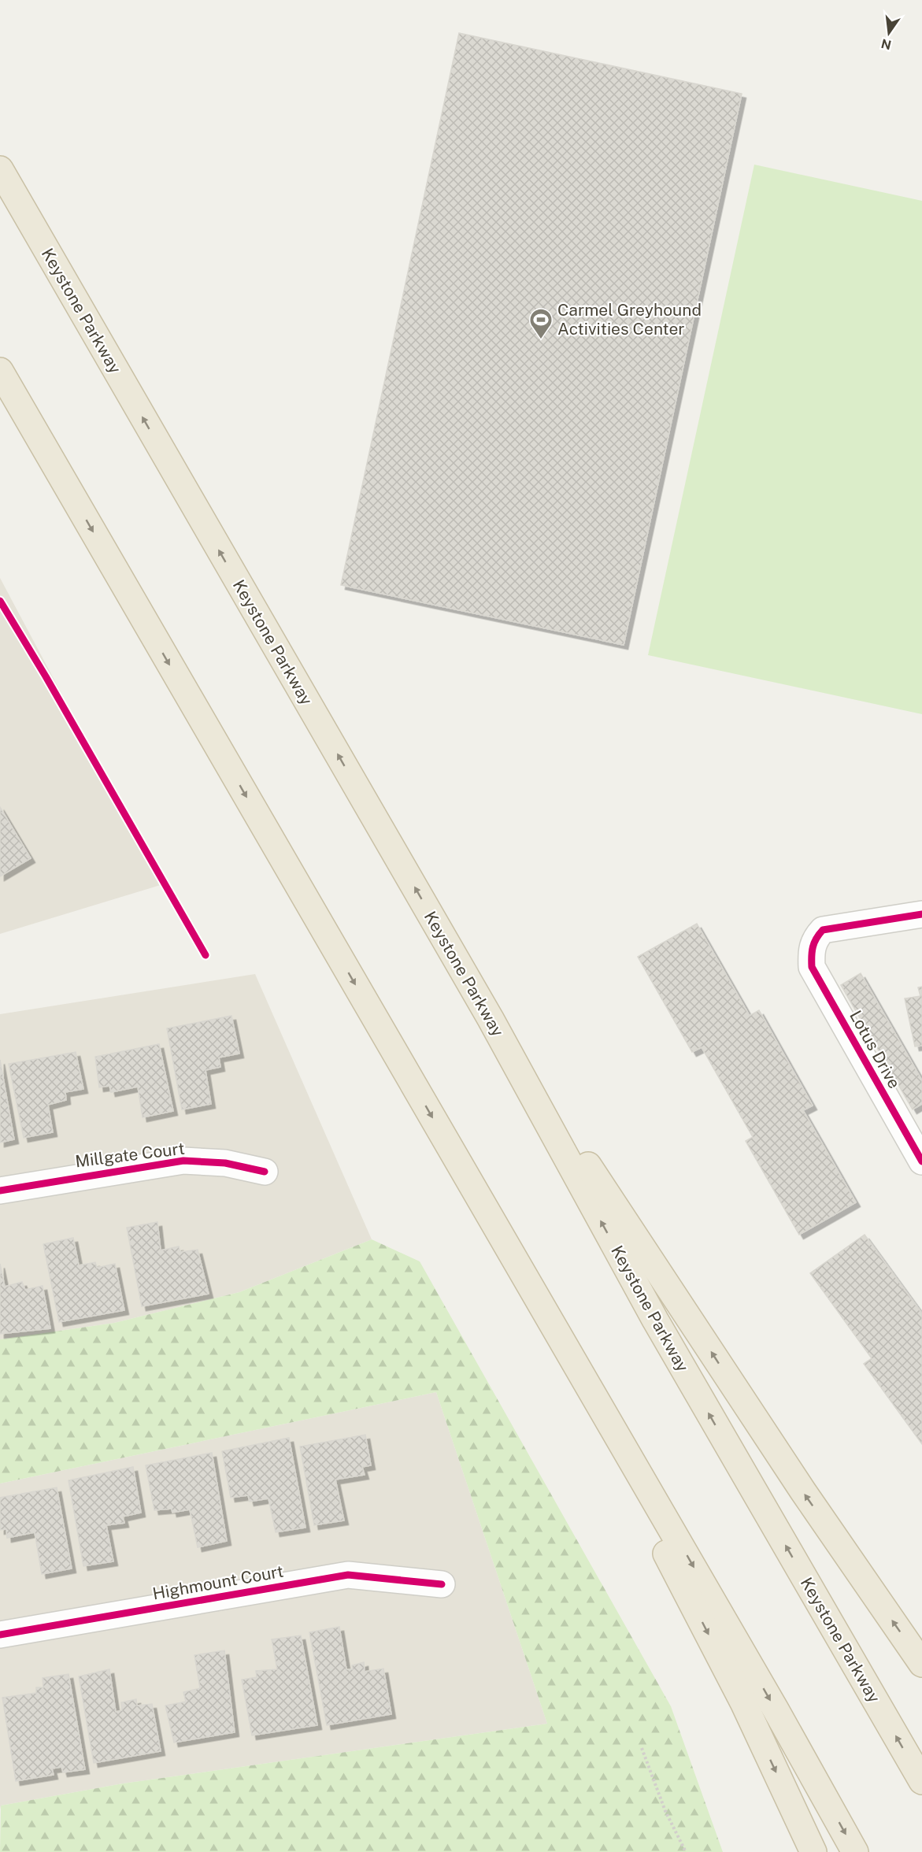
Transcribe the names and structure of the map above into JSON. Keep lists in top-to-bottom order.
{
  "streets": {
    "highway": ["Keystone Parkway"],
    "street": ["Lotus Drive", "Millgate Court", "Highmount Court"]
  },
  "places": {
    "sports": ["Carmel Greyhound Activities Center"]
  },
  "north": "bottom"
}
